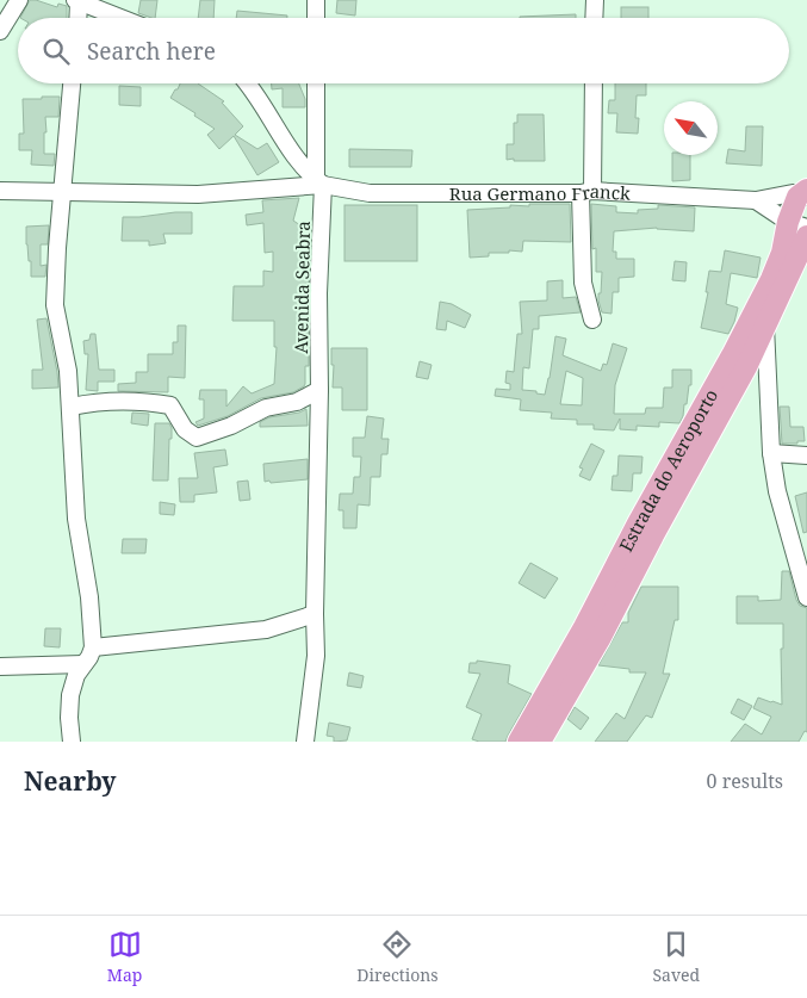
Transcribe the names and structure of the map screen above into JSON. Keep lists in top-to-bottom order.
{
  "streets": {
    "main road": ["Estrada do Aeroporto"],
    "street": ["Rua Germano Franck", "Avenida Seabra"]
  },
  "crossings": [
    ["Rua Germano Franck", "Avenida Seabra"],
    ["Rua Germano Franck", "Estrada do Aeroporto"]
  ],
  "north": "top left",
  "page": {
    "search": "Search here",
    "heading": ["Nearby", "0 results"],
    "nav": ["Map", "Directions", "Saved"]
  }
}
